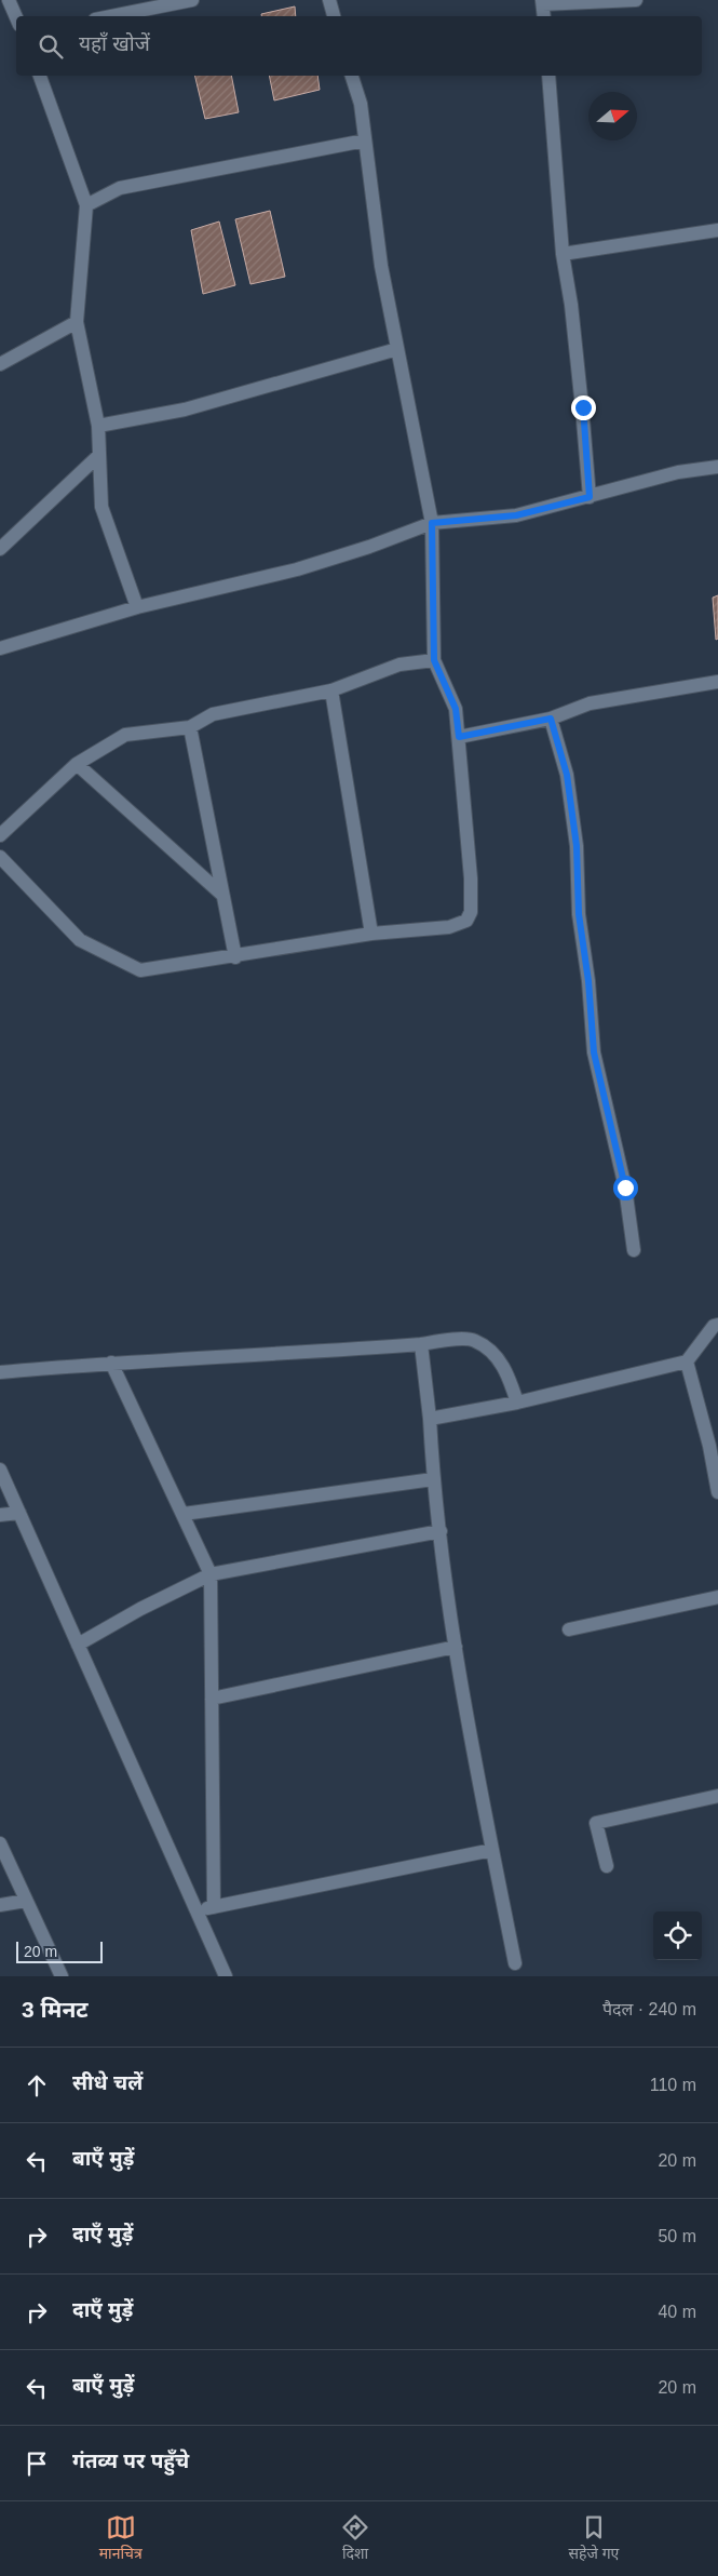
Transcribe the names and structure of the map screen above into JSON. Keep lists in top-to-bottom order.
{
  "scale_bar": "20 m",
  "north": "right",
  "page": {
    "search": "यहाँ खोजें",
    "scale": "20 m",
    "heading": ["3 मिनट", "पैदल · 240 m"],
    "list": [
      ["सीधे चलें", "110 m"],
      ["बाएँ मुड़ें", "20 m"],
      ["दाएँ मुड़ें", "50 m"],
      ["दाएँ मुड़ें", "40 m"],
      ["बाएँ मुड़ें", "20 m"],
      "गंतव्य पर पहुँचे"
    ],
    "nav": ["मानचित्र", "दिशा", "सहेजे गए"]
  }
}
